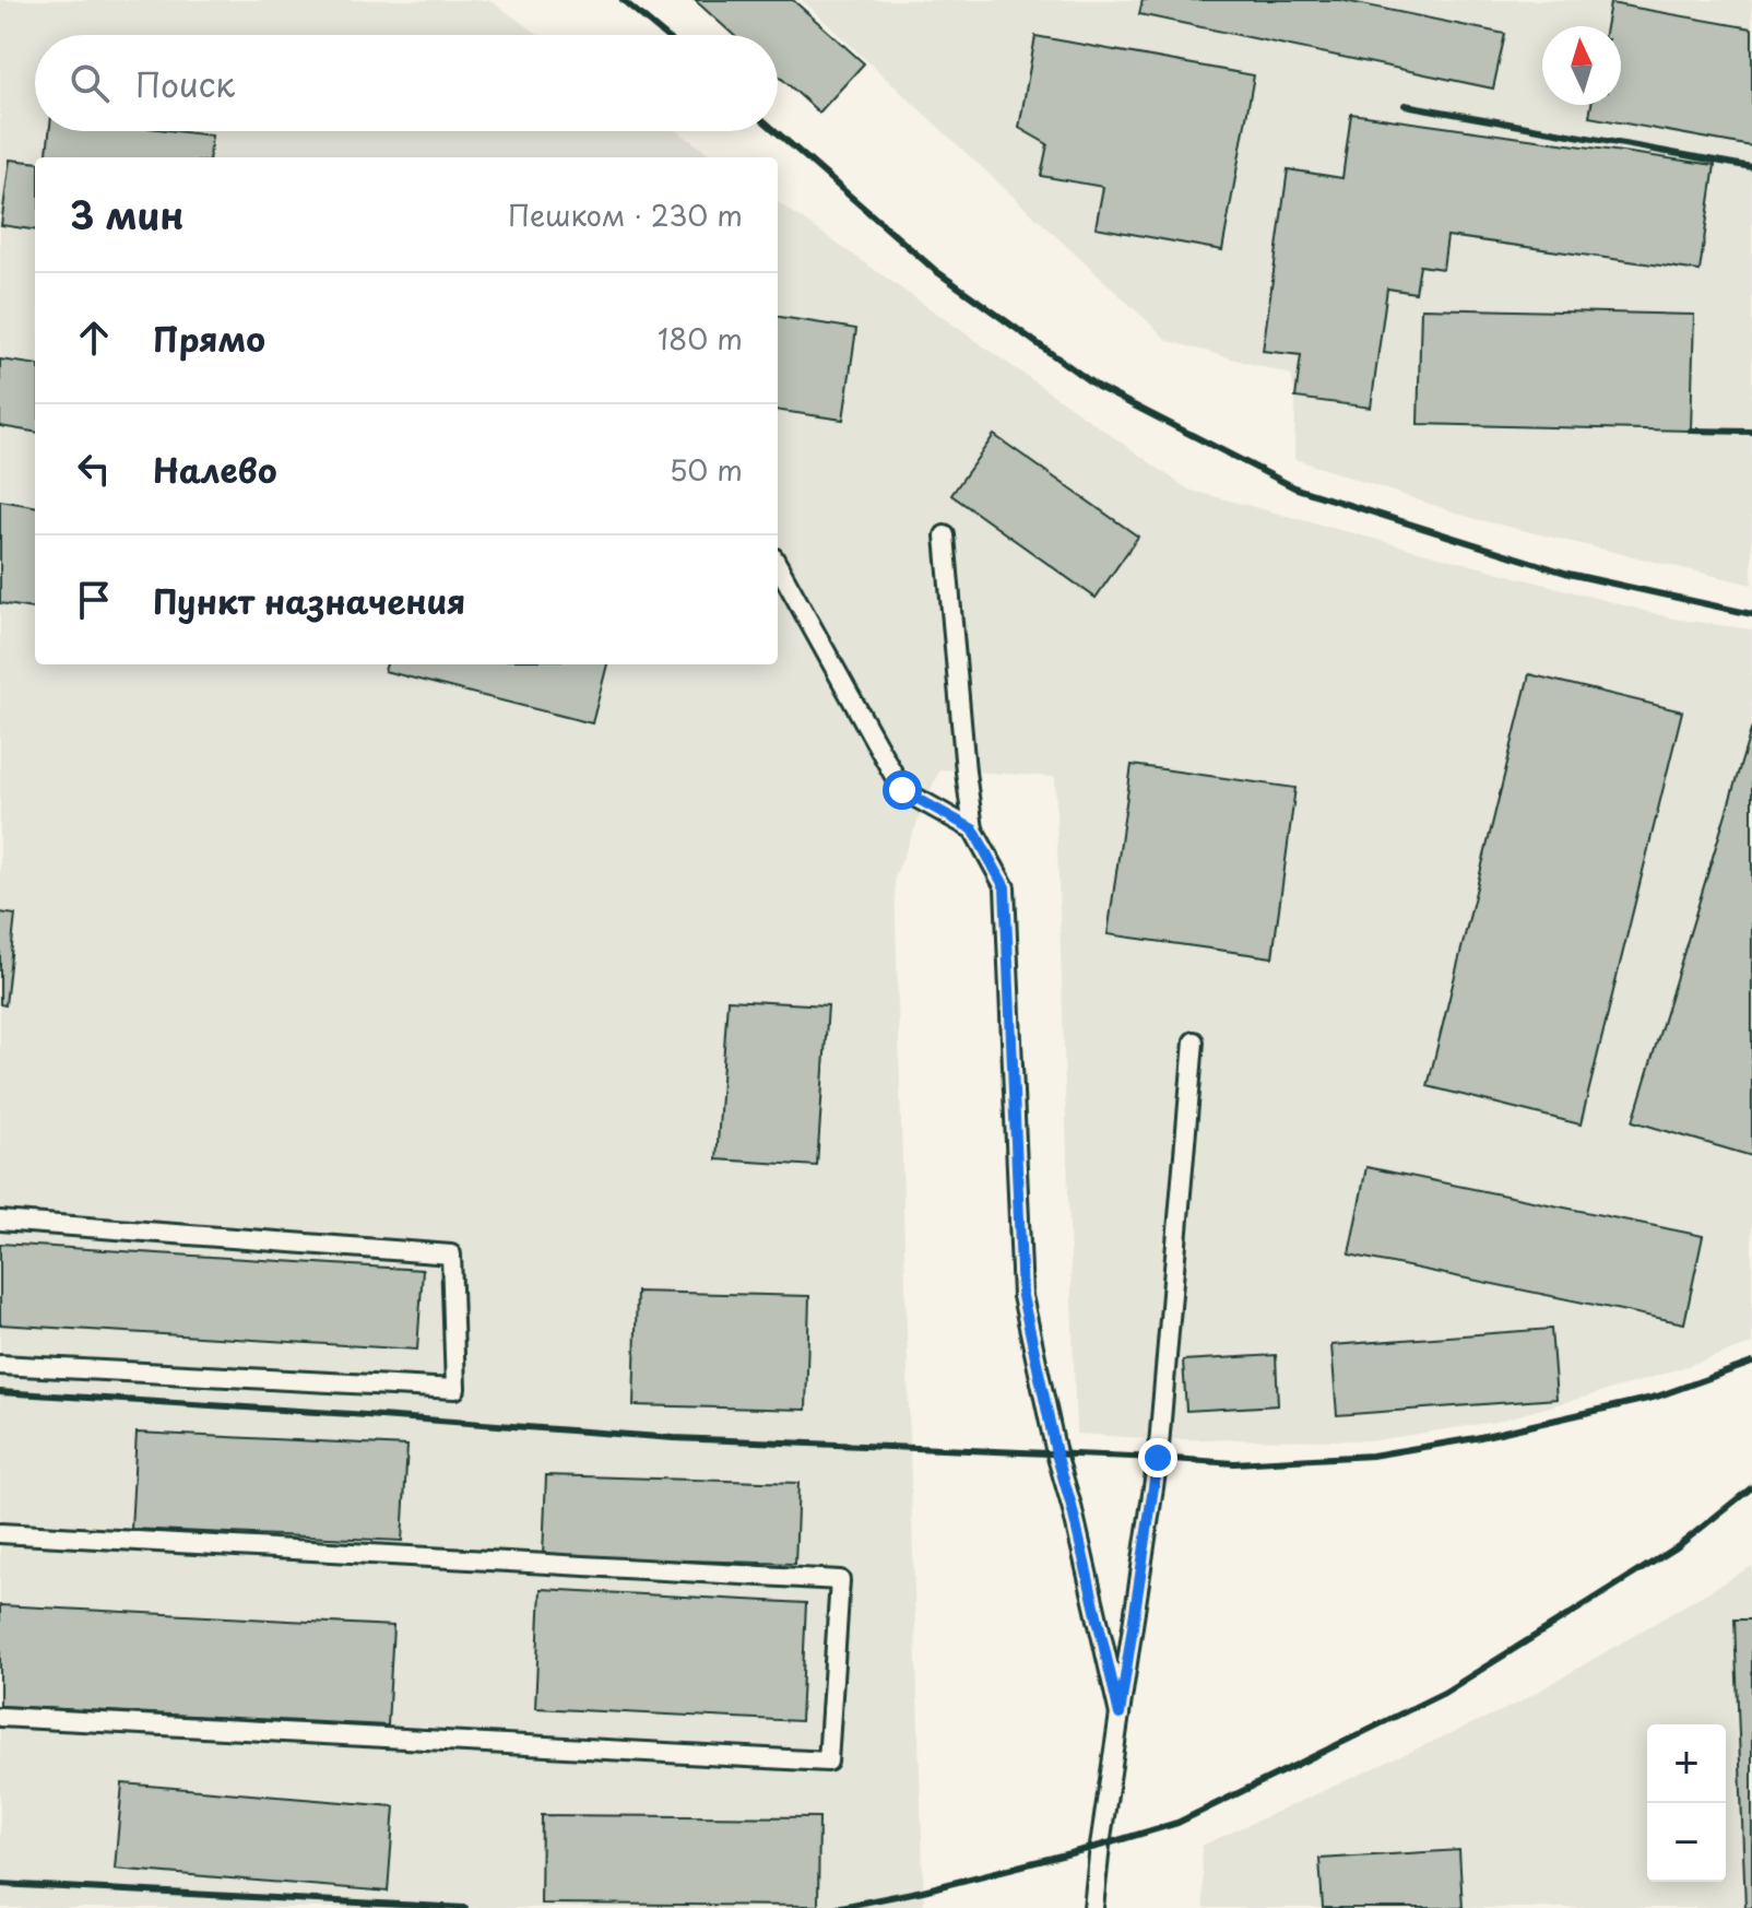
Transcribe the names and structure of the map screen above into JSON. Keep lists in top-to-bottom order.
{
  "north": "top",
  "page": {
    "search": "Поиск",
    "heading": ["3 мин", "Пешком · 230 m"],
    "list": [
      ["Прямо", "180 m"],
      ["Налево", "50 m"],
      "Пункт назначения"
    ],
    "map_buttons": ["+", "−"]
  }
}
